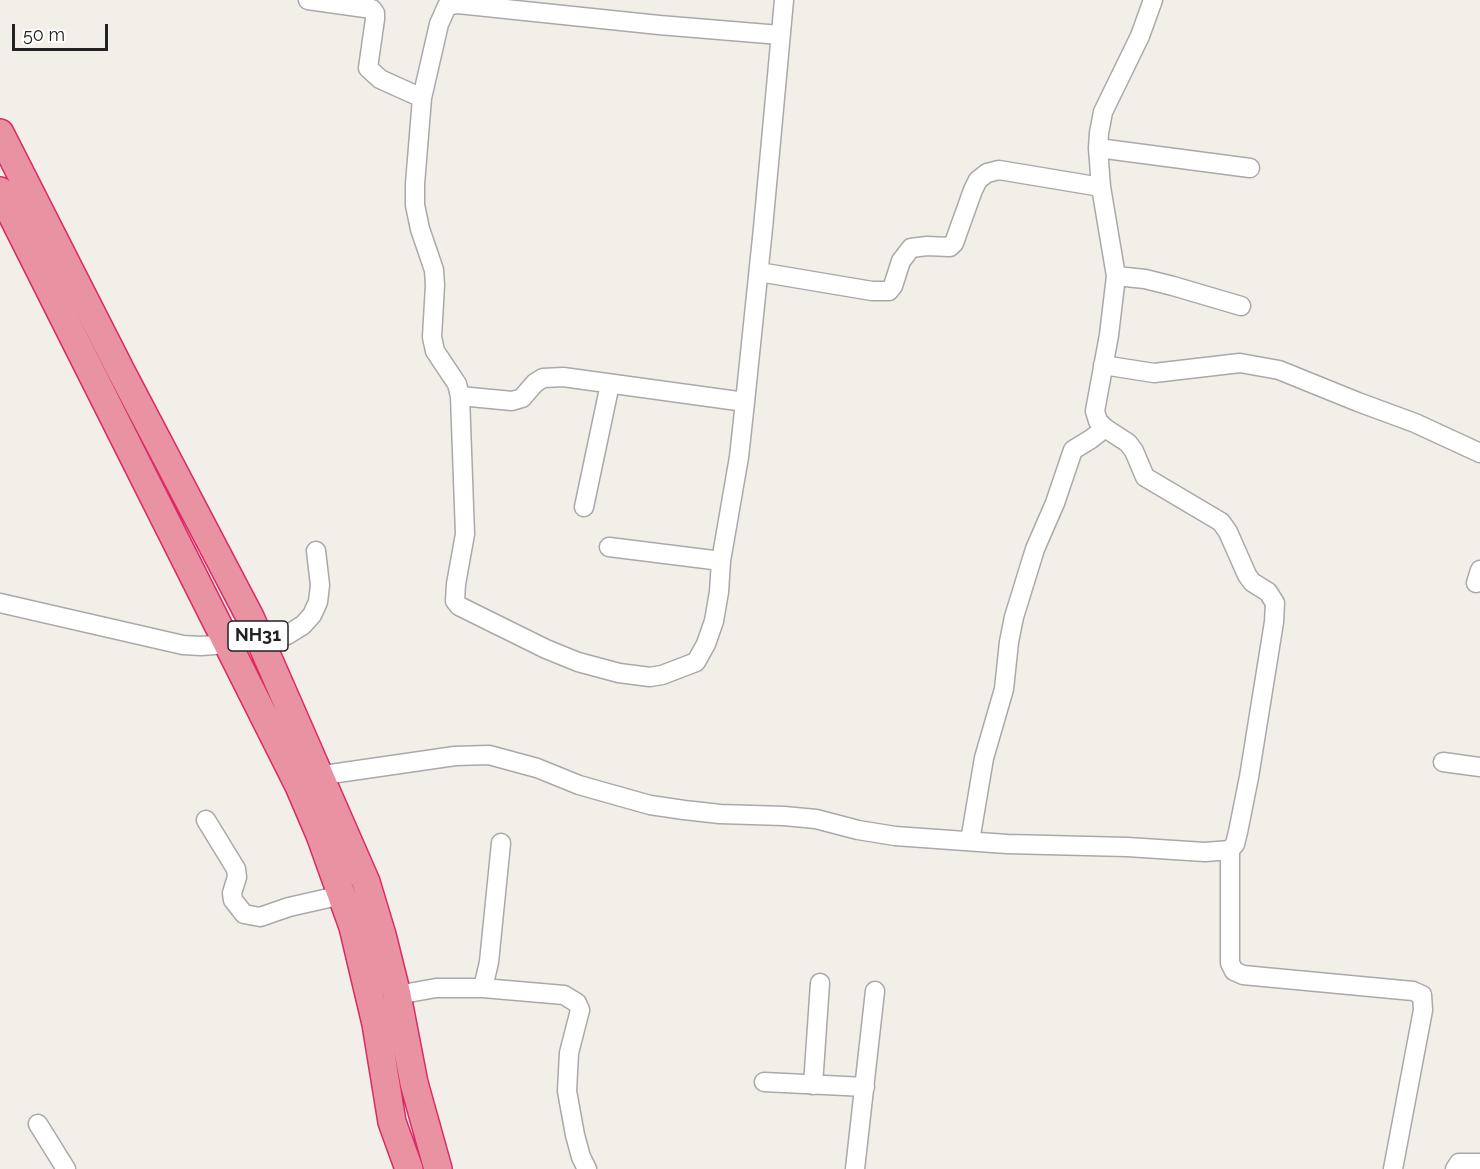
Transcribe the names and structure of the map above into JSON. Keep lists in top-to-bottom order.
{
  "streets": {
    "highway": ["NH31"]
  },
  "scale_bar": "50 m"
}
